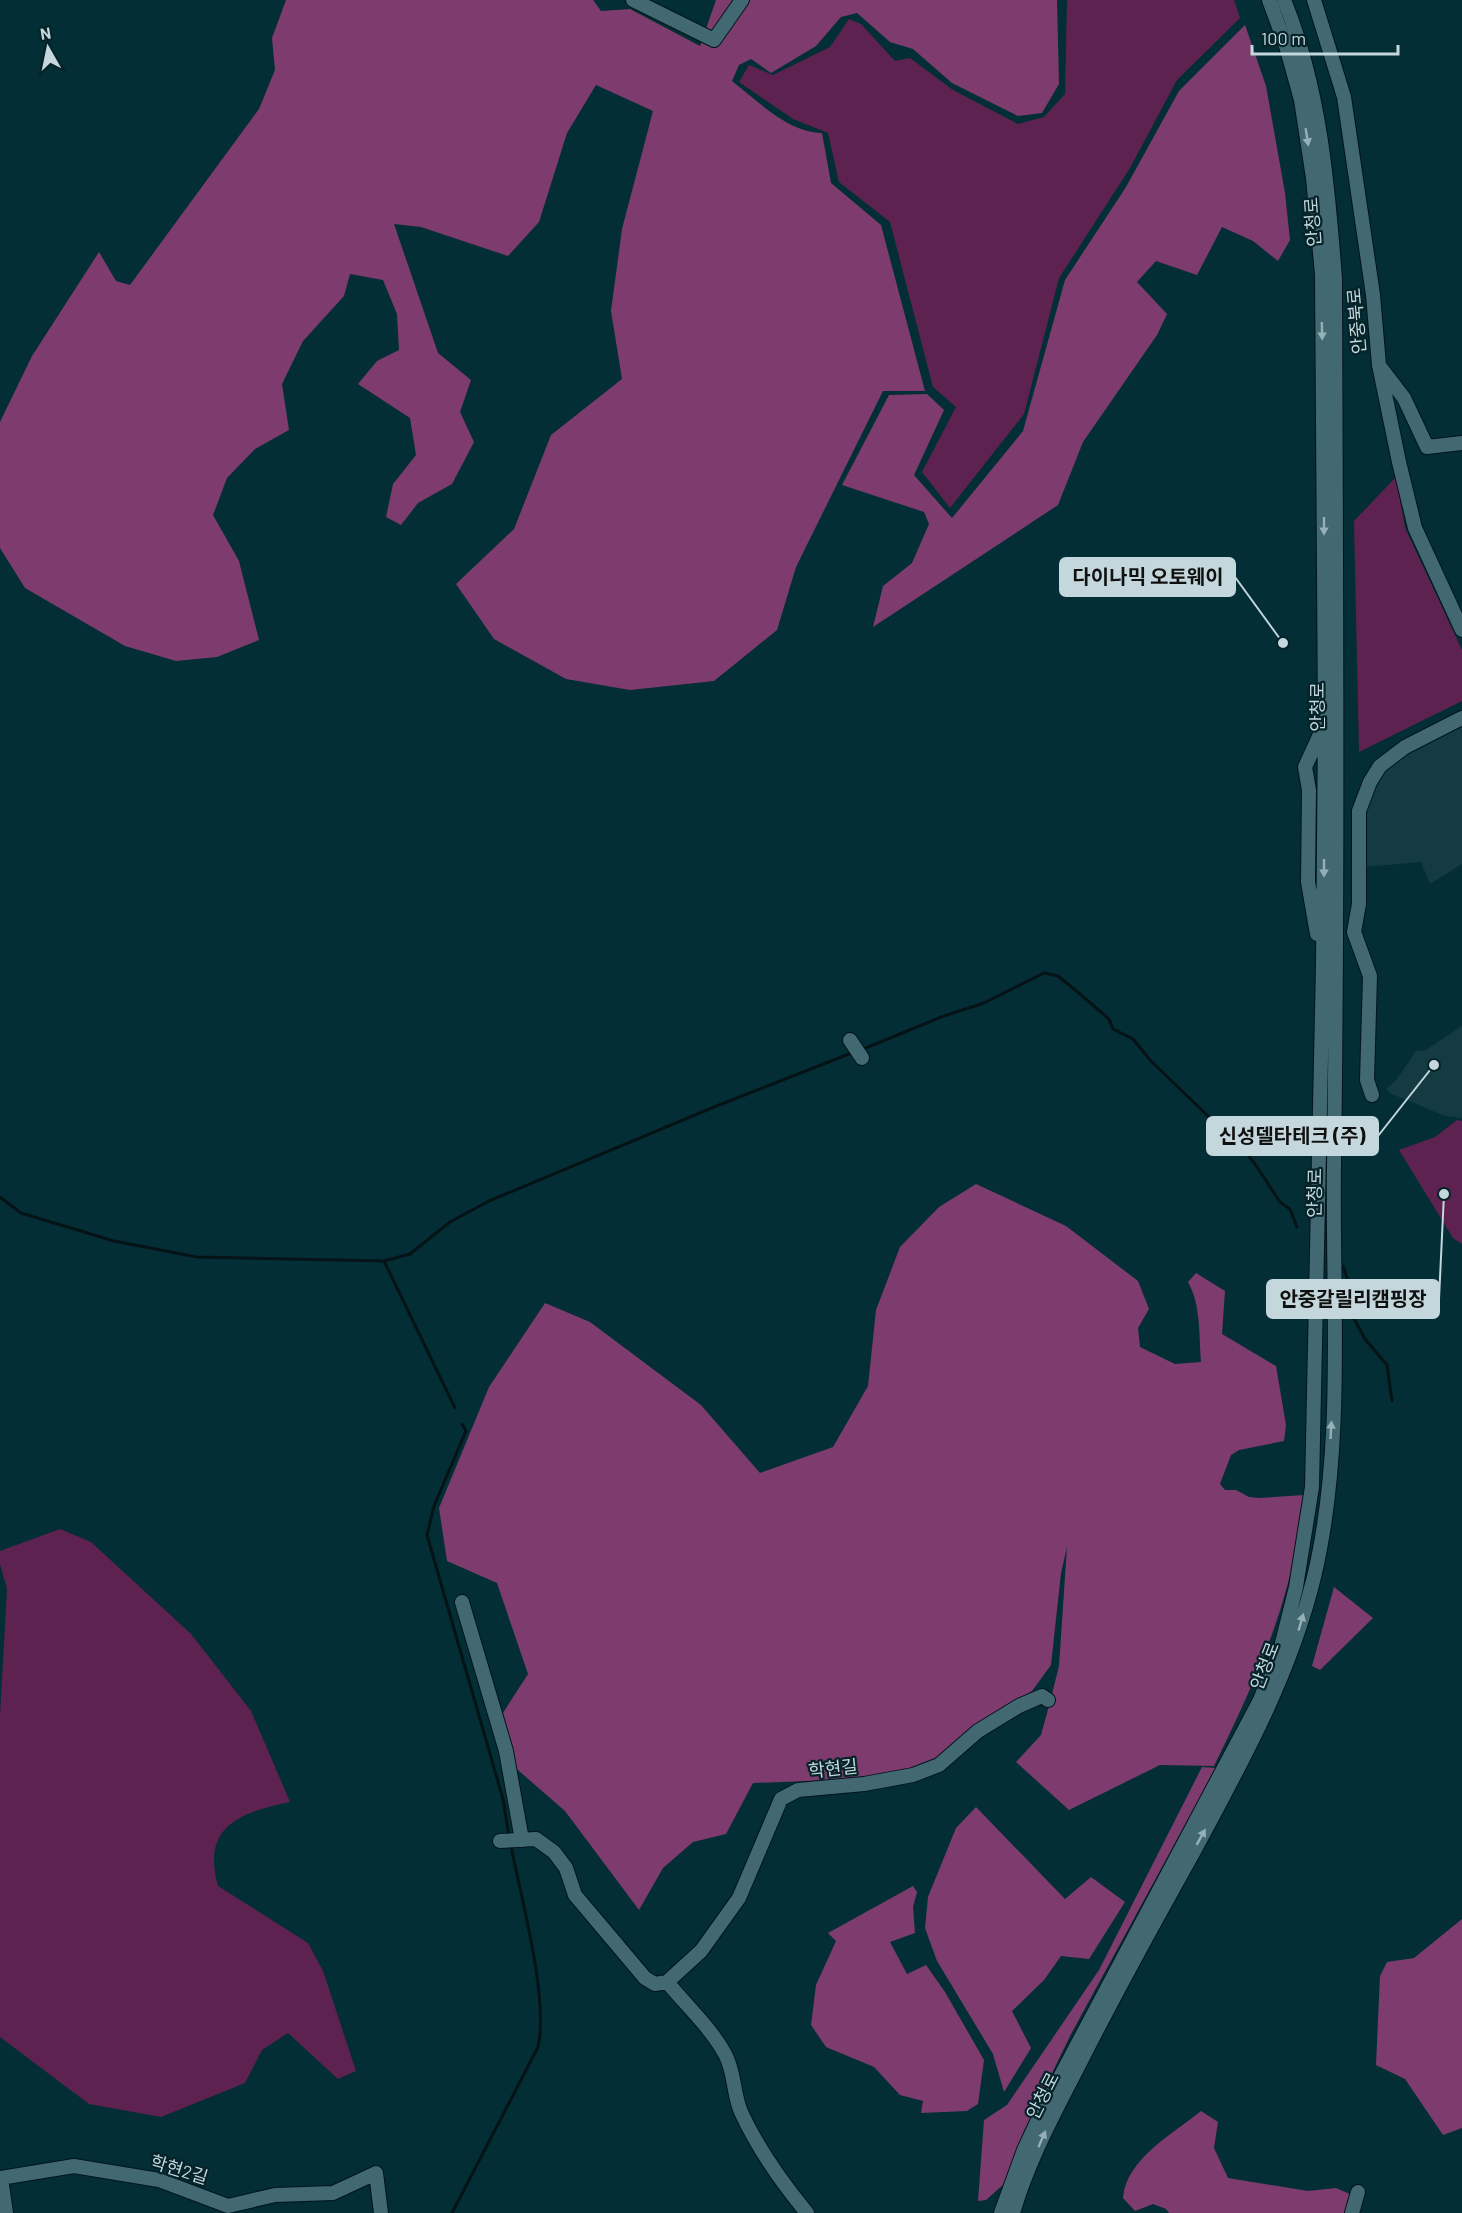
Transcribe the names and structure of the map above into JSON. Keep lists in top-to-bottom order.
{
  "streets": {
    "street": [
      "안청로",
      "안중북로",
      "학현길",
      "학현2길"
    ]
  },
  "places": ["다이나믹 오토웨이", "신성델타테크 (주)", "안중갈릴리캠핑장"],
  "scale_bar": "100 m",
  "north": "top"
}
